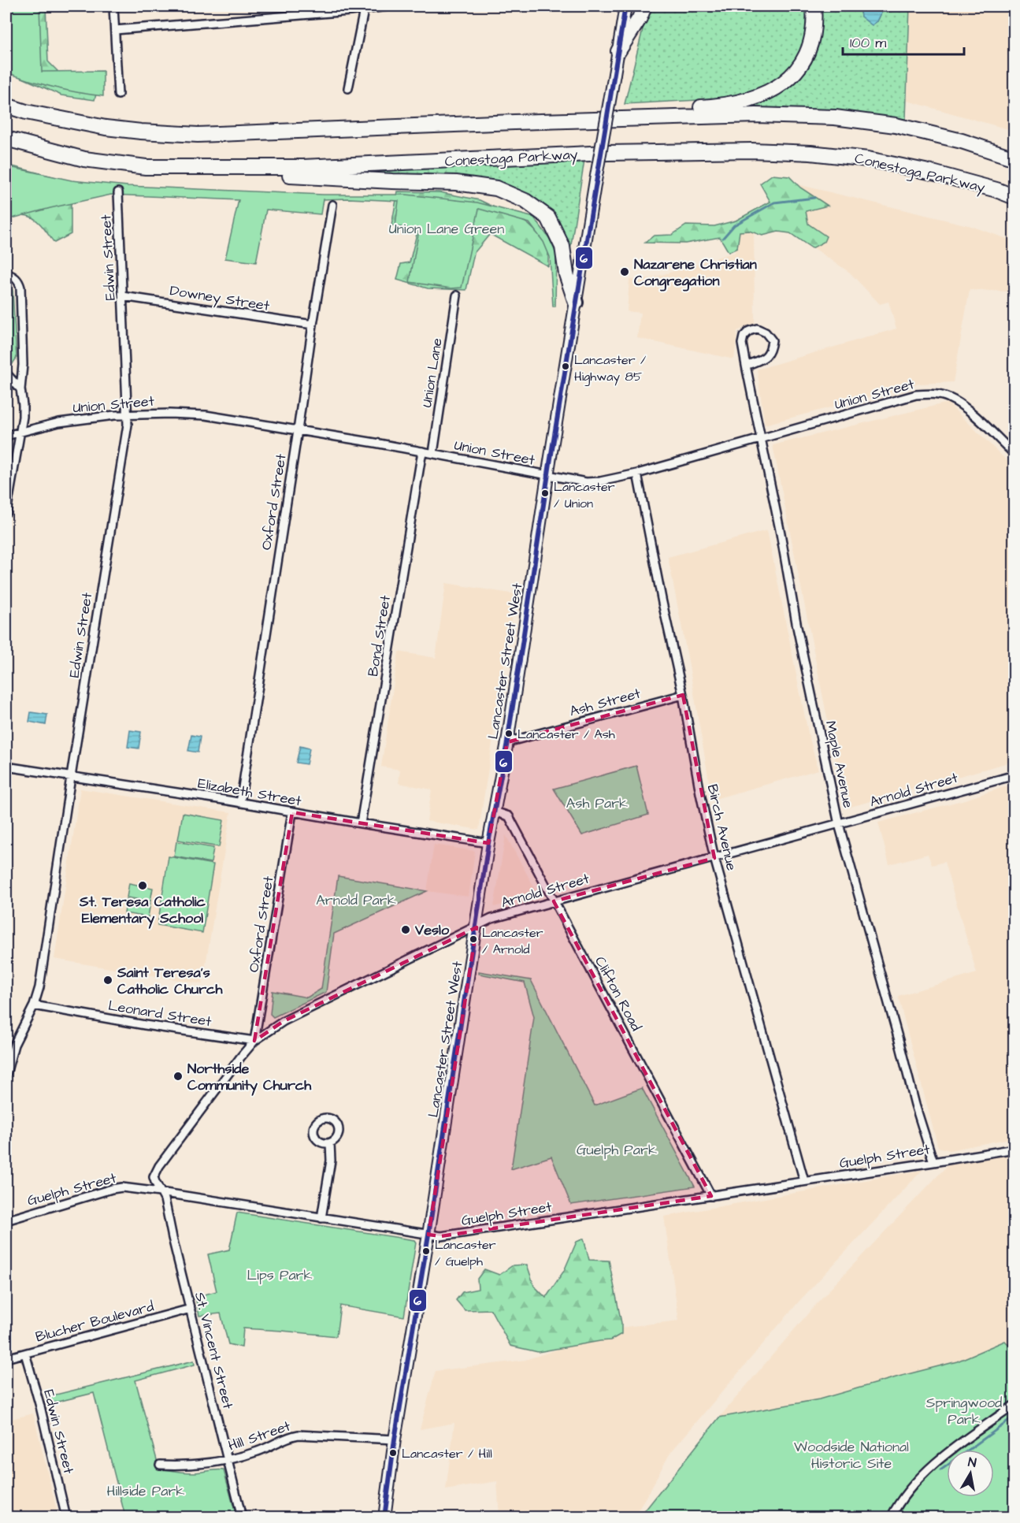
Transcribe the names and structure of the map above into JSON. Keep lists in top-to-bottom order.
{
  "streets": {
    "highway": ["Conestoga Parkway"],
    "main road": ["Lancaster Street West"],
    "street": [
      "Edwin Street",
      "Downey Street",
      "Union Lane",
      "Union Street",
      "Oxford Street",
      "Bond Street",
      "Ash Street",
      "Maple Avenue",
      "Arnold Street",
      "Elizabeth Street",
      "Birch Avenue",
      "Clifton Road",
      "Leonard Street",
      "Guelph Street",
      "Blucher Boulevard",
      "St. Vincent Street",
      "Hill Street"
    ]
  },
  "crossings": [
    ["Edwin Street", "Downey Street"],
    ["Edwin Street", "Union Street"],
    ["Edwin Street", "Elizabeth Street"],
    ["Edwin Street", "Leonard Street"],
    ["Edwin Street", "Blucher Boulevard"],
    ["Downey Street", "Oxford Street"],
    ["Union Lane", "Union Street"],
    ["Union Street", "Oxford Street"],
    ["Union Street", "Bond Street"],
    ["Union Street", "Lancaster Street West"],
    ["Union Street", "Maple Avenue"],
    ["Union Street", "Birch Avenue"],
    ["Oxford Street", "Arnold Street"],
    ["Oxford Street", "Elizabeth Street"],
    ["Oxford Street", "Leonard Street"],
    ["Bond Street", "Elizabeth Street"],
    ["Lancaster Street West", "Ash Street"],
    ["Lancaster Street West", "Arnold Street"],
    ["Lancaster Street West", "Elizabeth Street"],
    ["Lancaster Street West", "Clifton Road"],
    ["Lancaster Street West", "Guelph Street"],
    ["Lancaster Street West", "Hill Street"],
    ["Ash Street", "Birch Avenue"],
    ["Maple Avenue", "Arnold Street"],
    ["Maple Avenue", "Guelph Street"],
    ["Arnold Street", "Birch Avenue"],
    ["Arnold Street", "Clifton Road"],
    ["Arnold Street", "Leonard Street"],
    ["Arnold Street", "Guelph Street"],
    ["Arnold Street", "St. Vincent Street"],
    ["Birch Avenue", "Guelph Street"],
    ["Clifton Road", "Guelph Street"],
    ["Guelph Street", "St. Vincent Street"],
    ["Blucher Boulevard", "St. Vincent Street"],
    ["St. Vincent Street", "Hill Street"]
  ],
  "parks": [
    "Union Lane Green",
    "Ash Park",
    "Arnold Park",
    "Guelph Park",
    "Lips Park",
    "Springwood Park",
    "Woodside National Historic Site",
    "Hillside Park"
  ],
  "places": [
    "Nazarene Christian Congregation",
    "Lancaster / Highway 85",
    "Lancaster / Union",
    "Lancaster / Ash",
    "St. Teresa Catholic Elementary School",
    "Veslo",
    "Lancaster / Arnold",
    "Saint Teresa's Catholic Church",
    "Northside Community Church",
    "Lancaster / Guelph",
    "Lancaster / Hill"
  ],
  "lines": ["transit line 6"],
  "scale_bar": "100 m",
  "north": "top"
}
